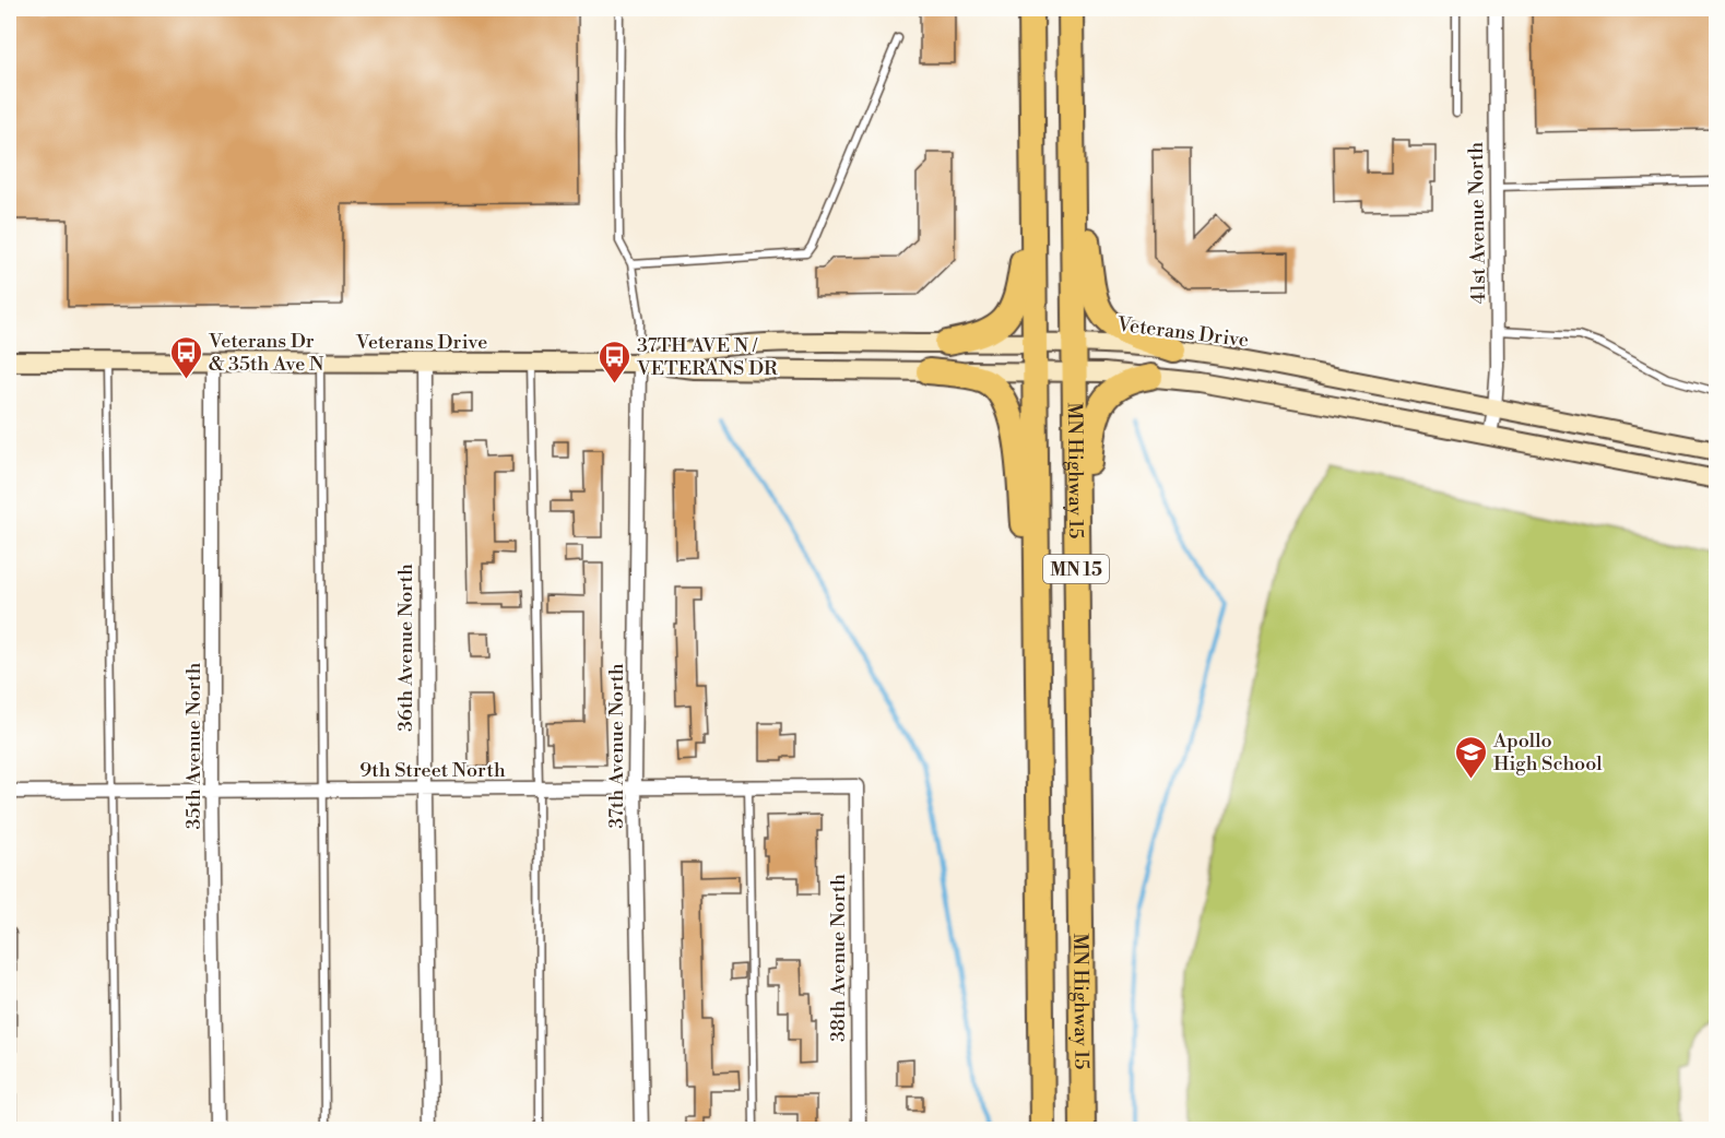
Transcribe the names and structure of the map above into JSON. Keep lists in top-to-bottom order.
{
  "streets": {
    "highway": ["MN Highway 15", "MN 15"],
    "main road": ["Veterans Drive"],
    "street": [
      "41st Avenue North",
      "36th Avenue North",
      "35th Avenue North",
      "37th Avenue North",
      "9th Street North",
      "38th Avenue North"
    ]
  },
  "crossings": [
    ["41st Avenue North", "Veterans Drive"],
    ["Veterans Drive", "MN Highway 15"],
    ["Veterans Drive", "36th Avenue North"],
    ["Veterans Drive", "35th Avenue North"],
    ["Veterans Drive", "37th Avenue North"],
    ["36th Avenue North", "9th Street North"],
    ["35th Avenue North", "9th Street North"],
    ["37th Avenue North", "9th Street North"],
    ["9th Street North", "38th Avenue North"]
  ],
  "places": {
    "bus stop": ["Veterans Dr & 35th Ave N", "37TH AVE N / VETERANS DR"],
    "school or university": ["Apollo High School"]
  }
}
